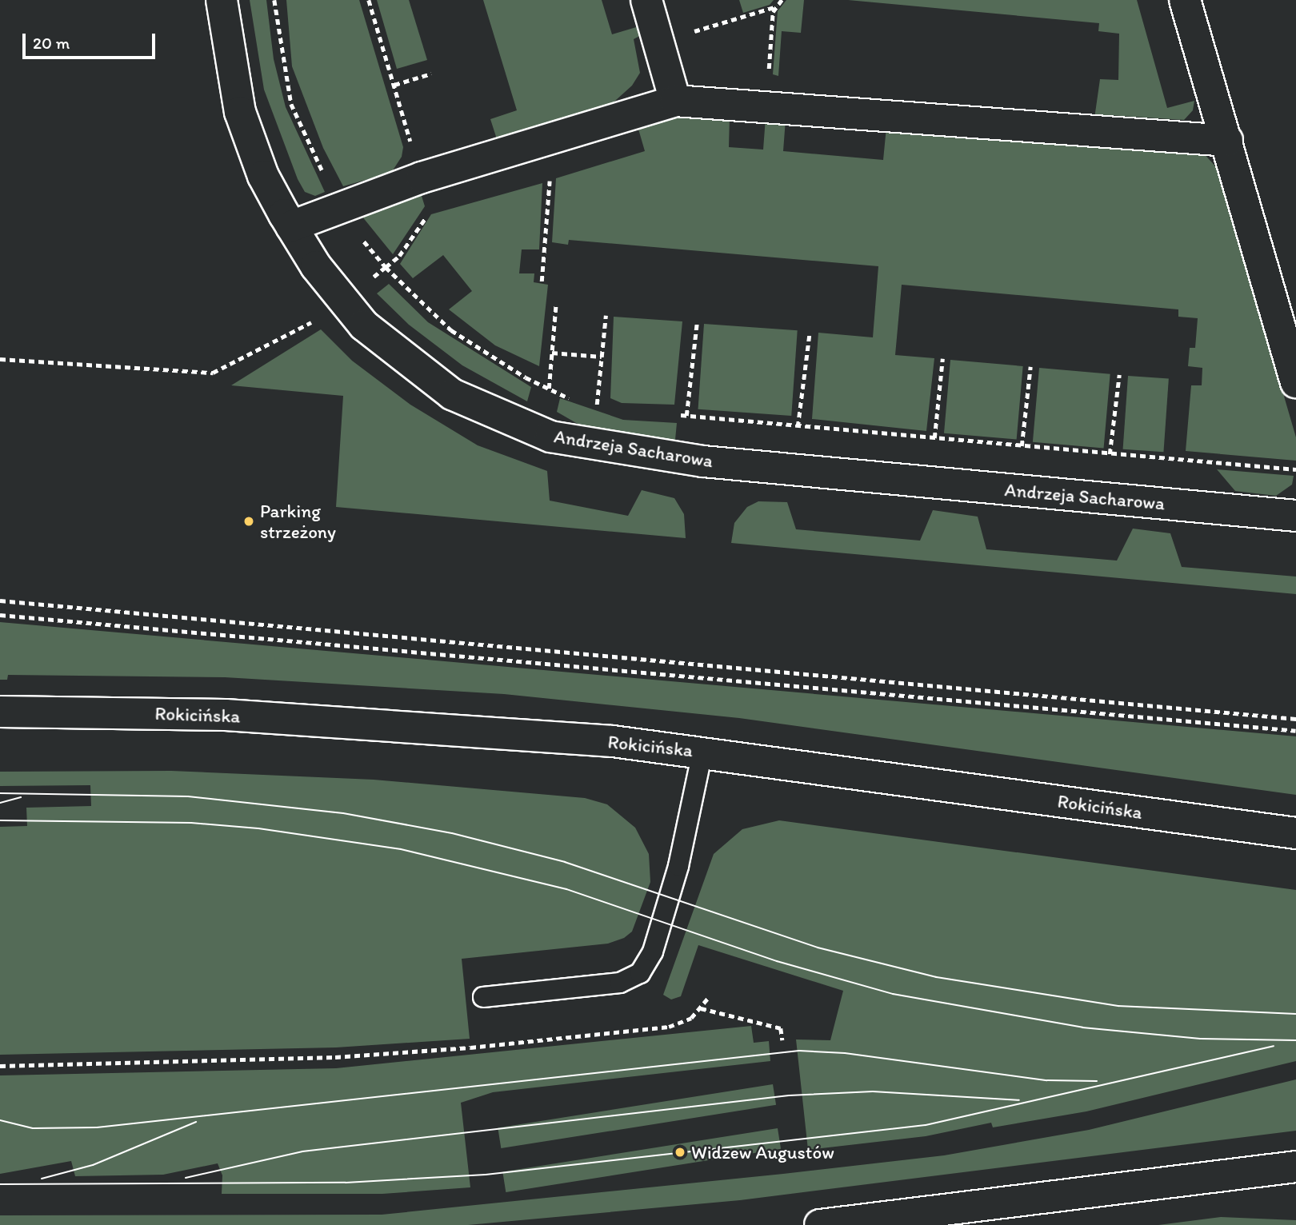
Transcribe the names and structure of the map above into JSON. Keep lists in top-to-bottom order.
{
  "streets": {
    "street": ["Andrzeja Sacharowa", "Rokicińska"]
  },
  "places": ["Parking strzeżony", "Widzew Augustów"],
  "scale_bar": "20 m"
}
